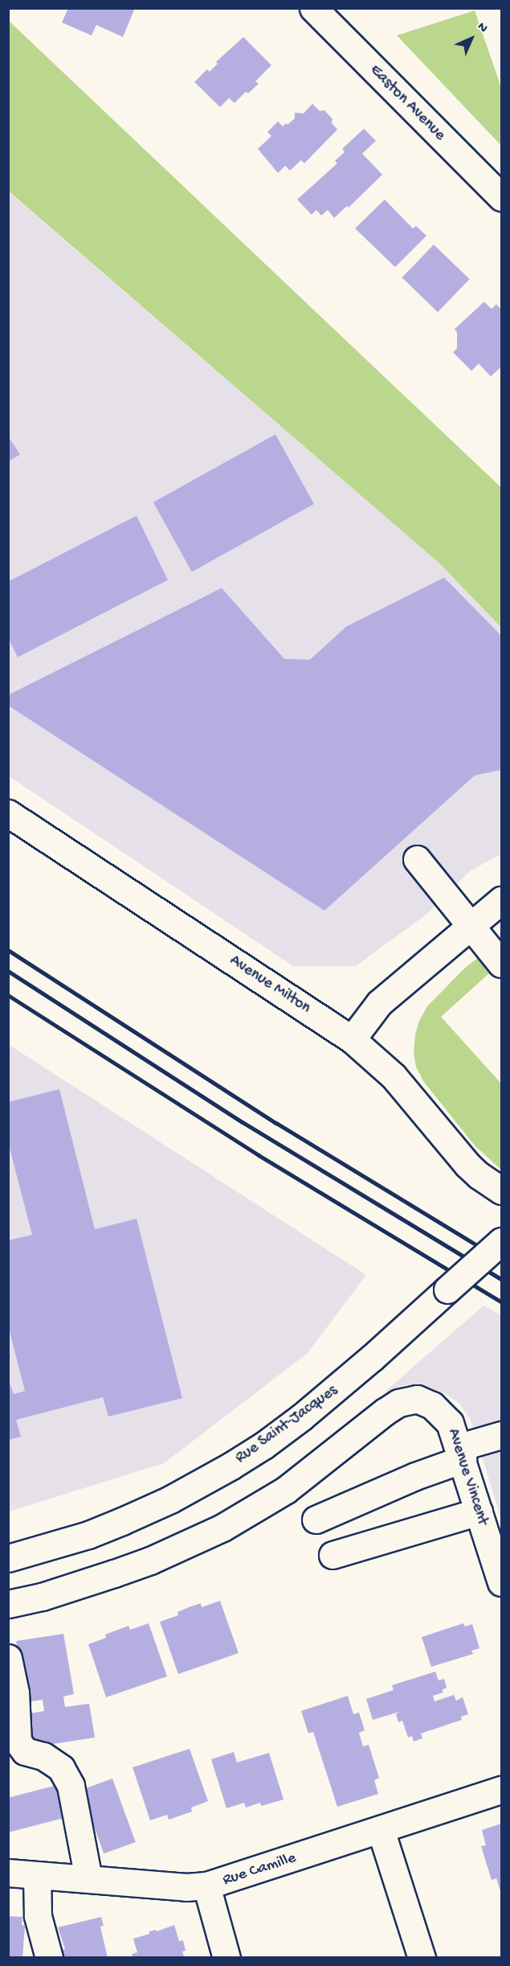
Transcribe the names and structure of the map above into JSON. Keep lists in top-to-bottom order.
{
  "streets": {
    "street": [
      "Easton Avenue",
      "Avenue Milton",
      "Rue Saint-Jacques",
      "Avenue Vincent",
      "Rue Camille"
    ]
  },
  "north": "top right"
}
